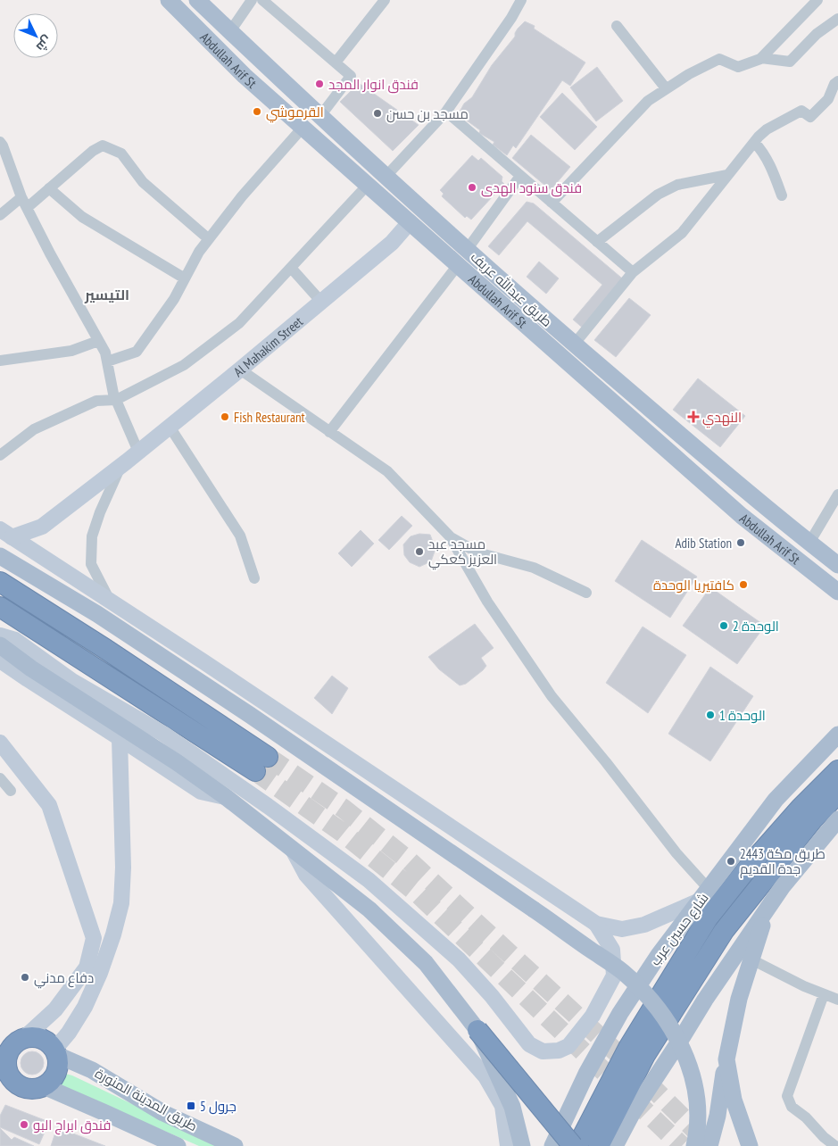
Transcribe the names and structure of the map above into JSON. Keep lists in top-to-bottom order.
{
  "streets": {
    "main road": [
      "Abdullah Arif St",
      "طريق عبدالله عريف",
      "شارع حسين عرب",
      "طريق المدينة المنورة"
    ],
    "street": ["Al Mahakim Street"]
  },
  "crossings": [
    ["Abdullah Arif St", "Al Mahakim Street"]
  ],
  "districts": ["التيسير"],
  "places": {
    "other": [
      "فندق انوار المجد",
      "القرموشي",
      "مسجد بن حسن",
      "فندق سنود الهدى",
      "Fish Restaurant",
      "Adib Station",
      "مسجد عبد العزيز كعكي",
      "كافتيريا الوحدة",
      "الوحدة 2",
      "الوحدة 1",
      "2443 طريق مكة جدة القديم",
      "دفاع مدني",
      "فندق ابراج البو"
    ],
    "health": ["النهدي"],
    "transit": ["جرول 5"]
  },
  "north": "bottom right"
}
